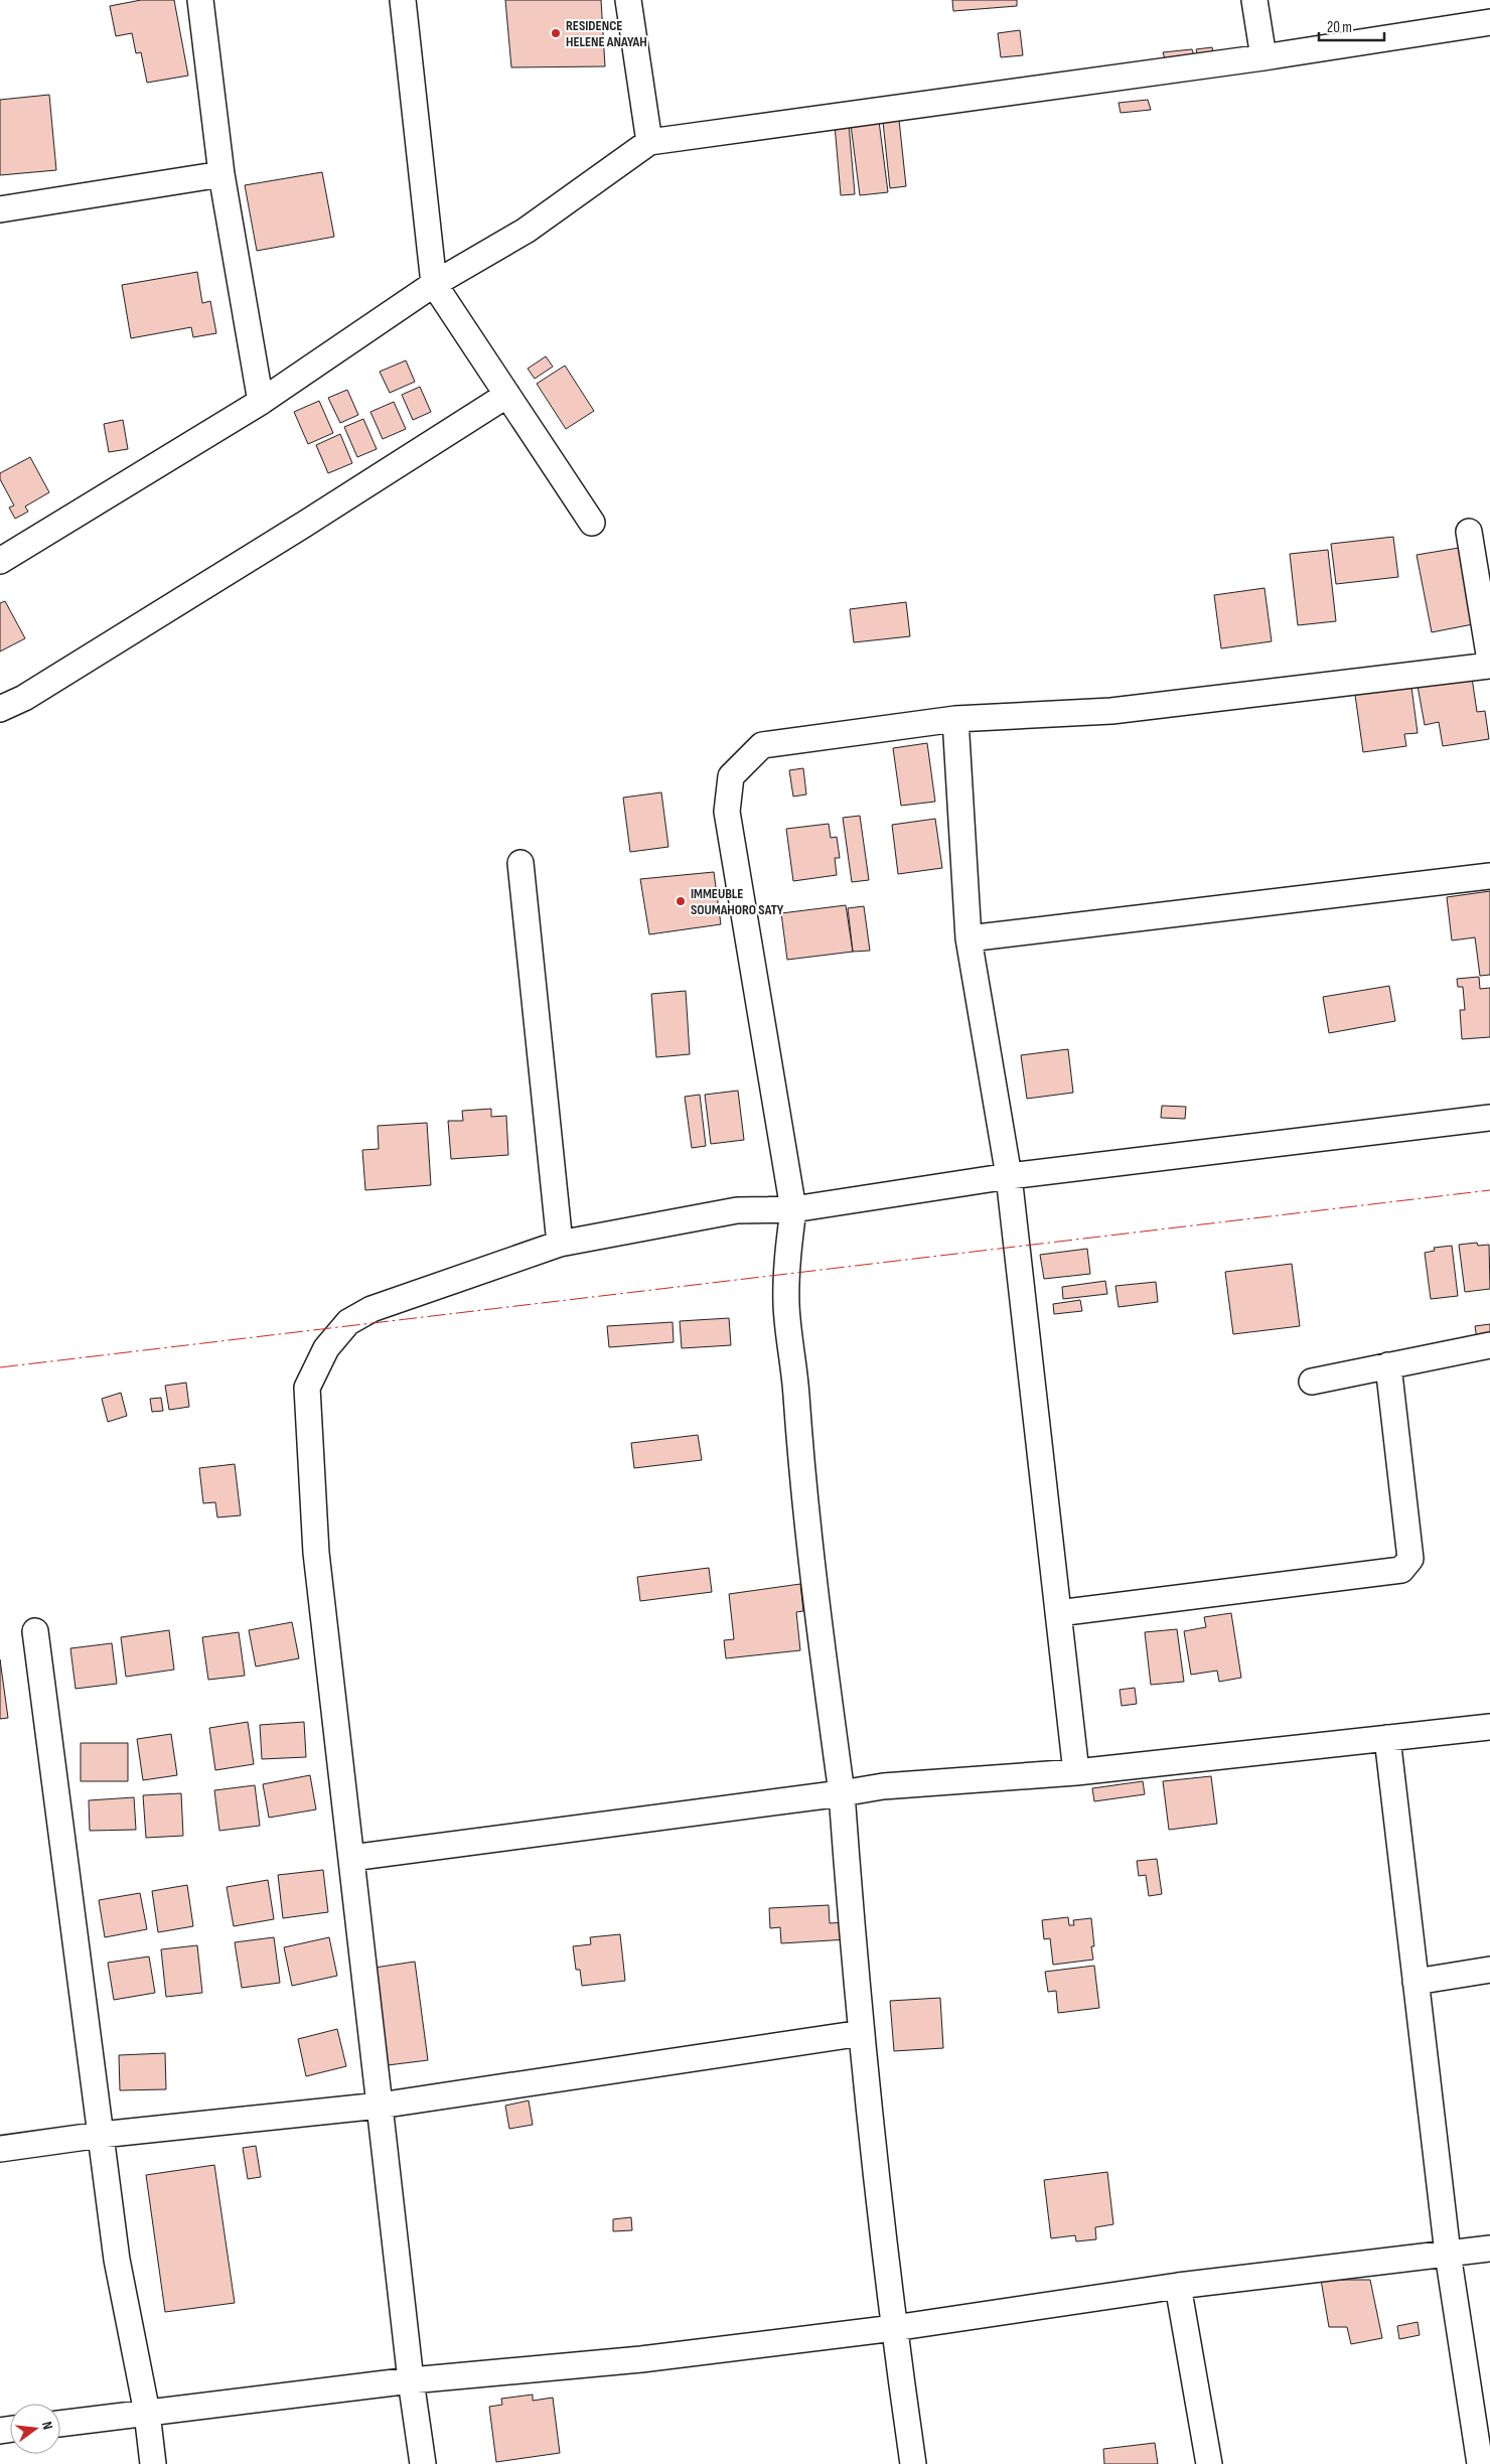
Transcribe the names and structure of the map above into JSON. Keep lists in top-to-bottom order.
{
  "places": ["RESIDENCE HELENE ANAYAH", "IMMEUBLE SOUMAHORO SATY"],
  "scale_bar": "20 m",
  "north": "right"
}
